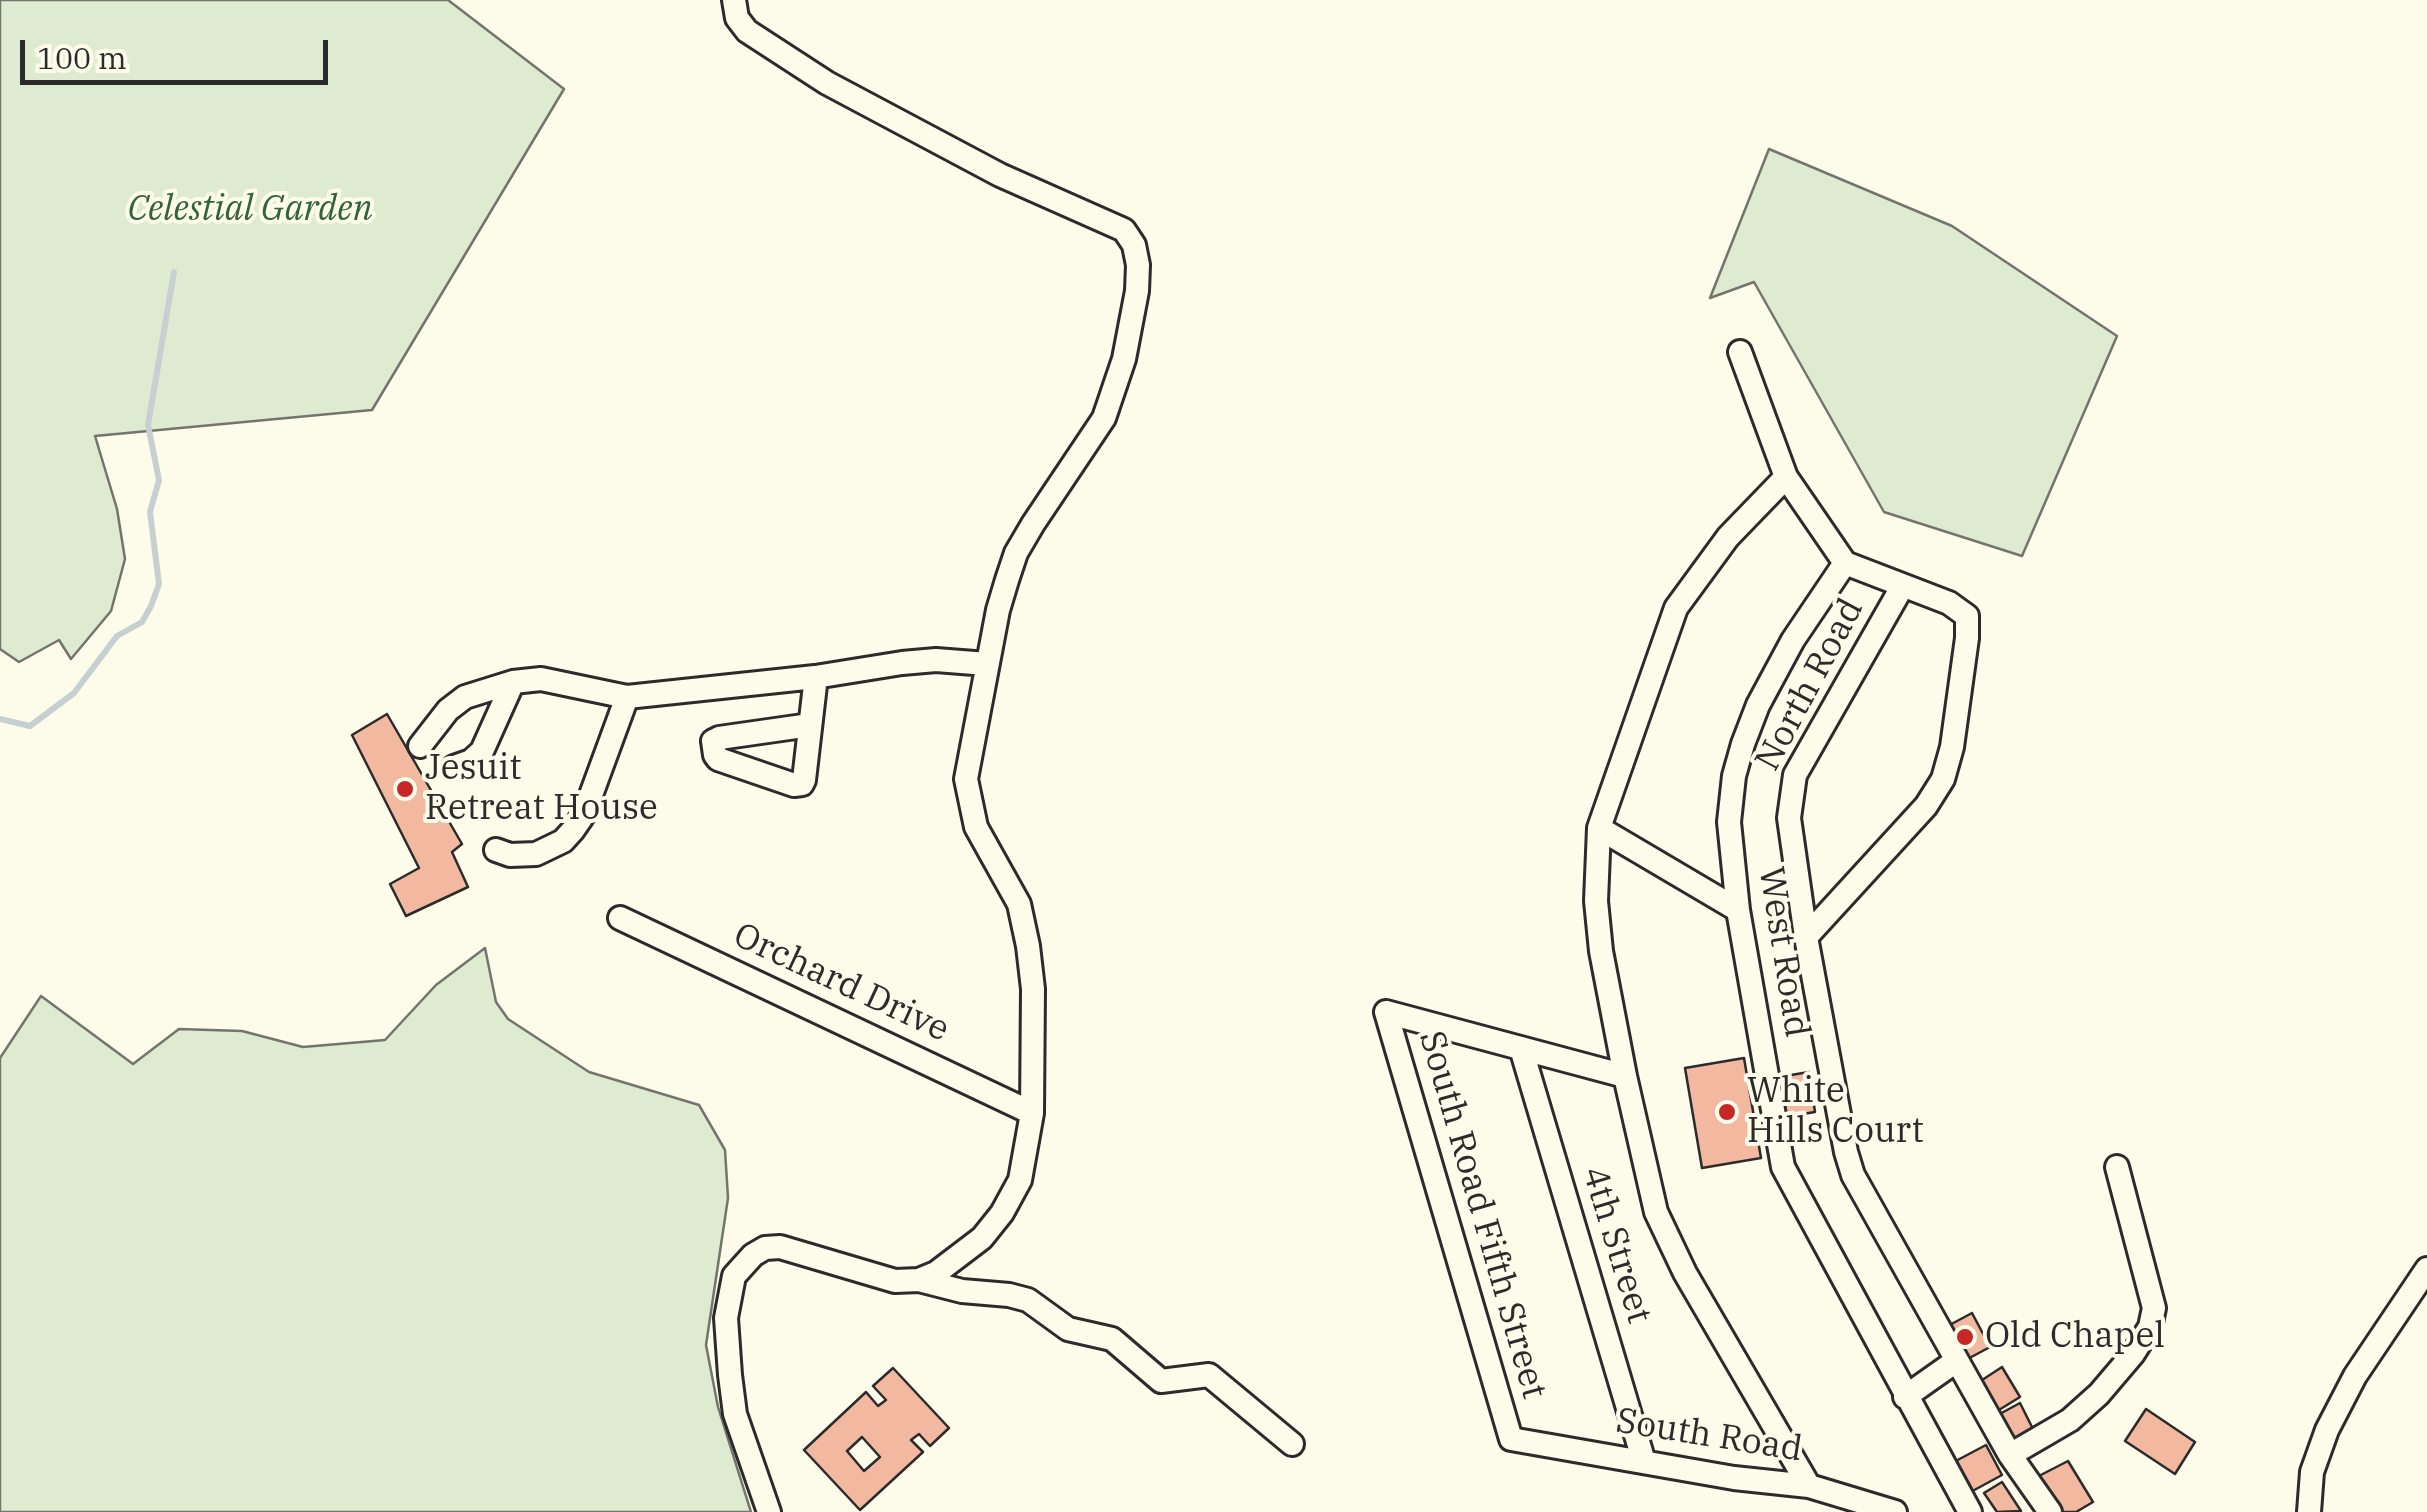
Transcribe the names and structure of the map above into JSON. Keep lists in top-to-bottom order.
{
  "streets": {
    "street": [
      "North Road",
      "West Road",
      "Orchard Drive",
      "South Road Fifth Street",
      "4th Street",
      "South Road"
    ]
  },
  "crossings": [
    ["South Road Fifth Street", "4th Street"],
    ["South Road Fifth Street", "South Road"],
    ["4th Street", "South Road"]
  ],
  "parks": ["Celestial Garden"],
  "places": ["Jesuit Retreat House", "White Hills Court", "Old Chapel"],
  "scale_bar": "100 m"
}
